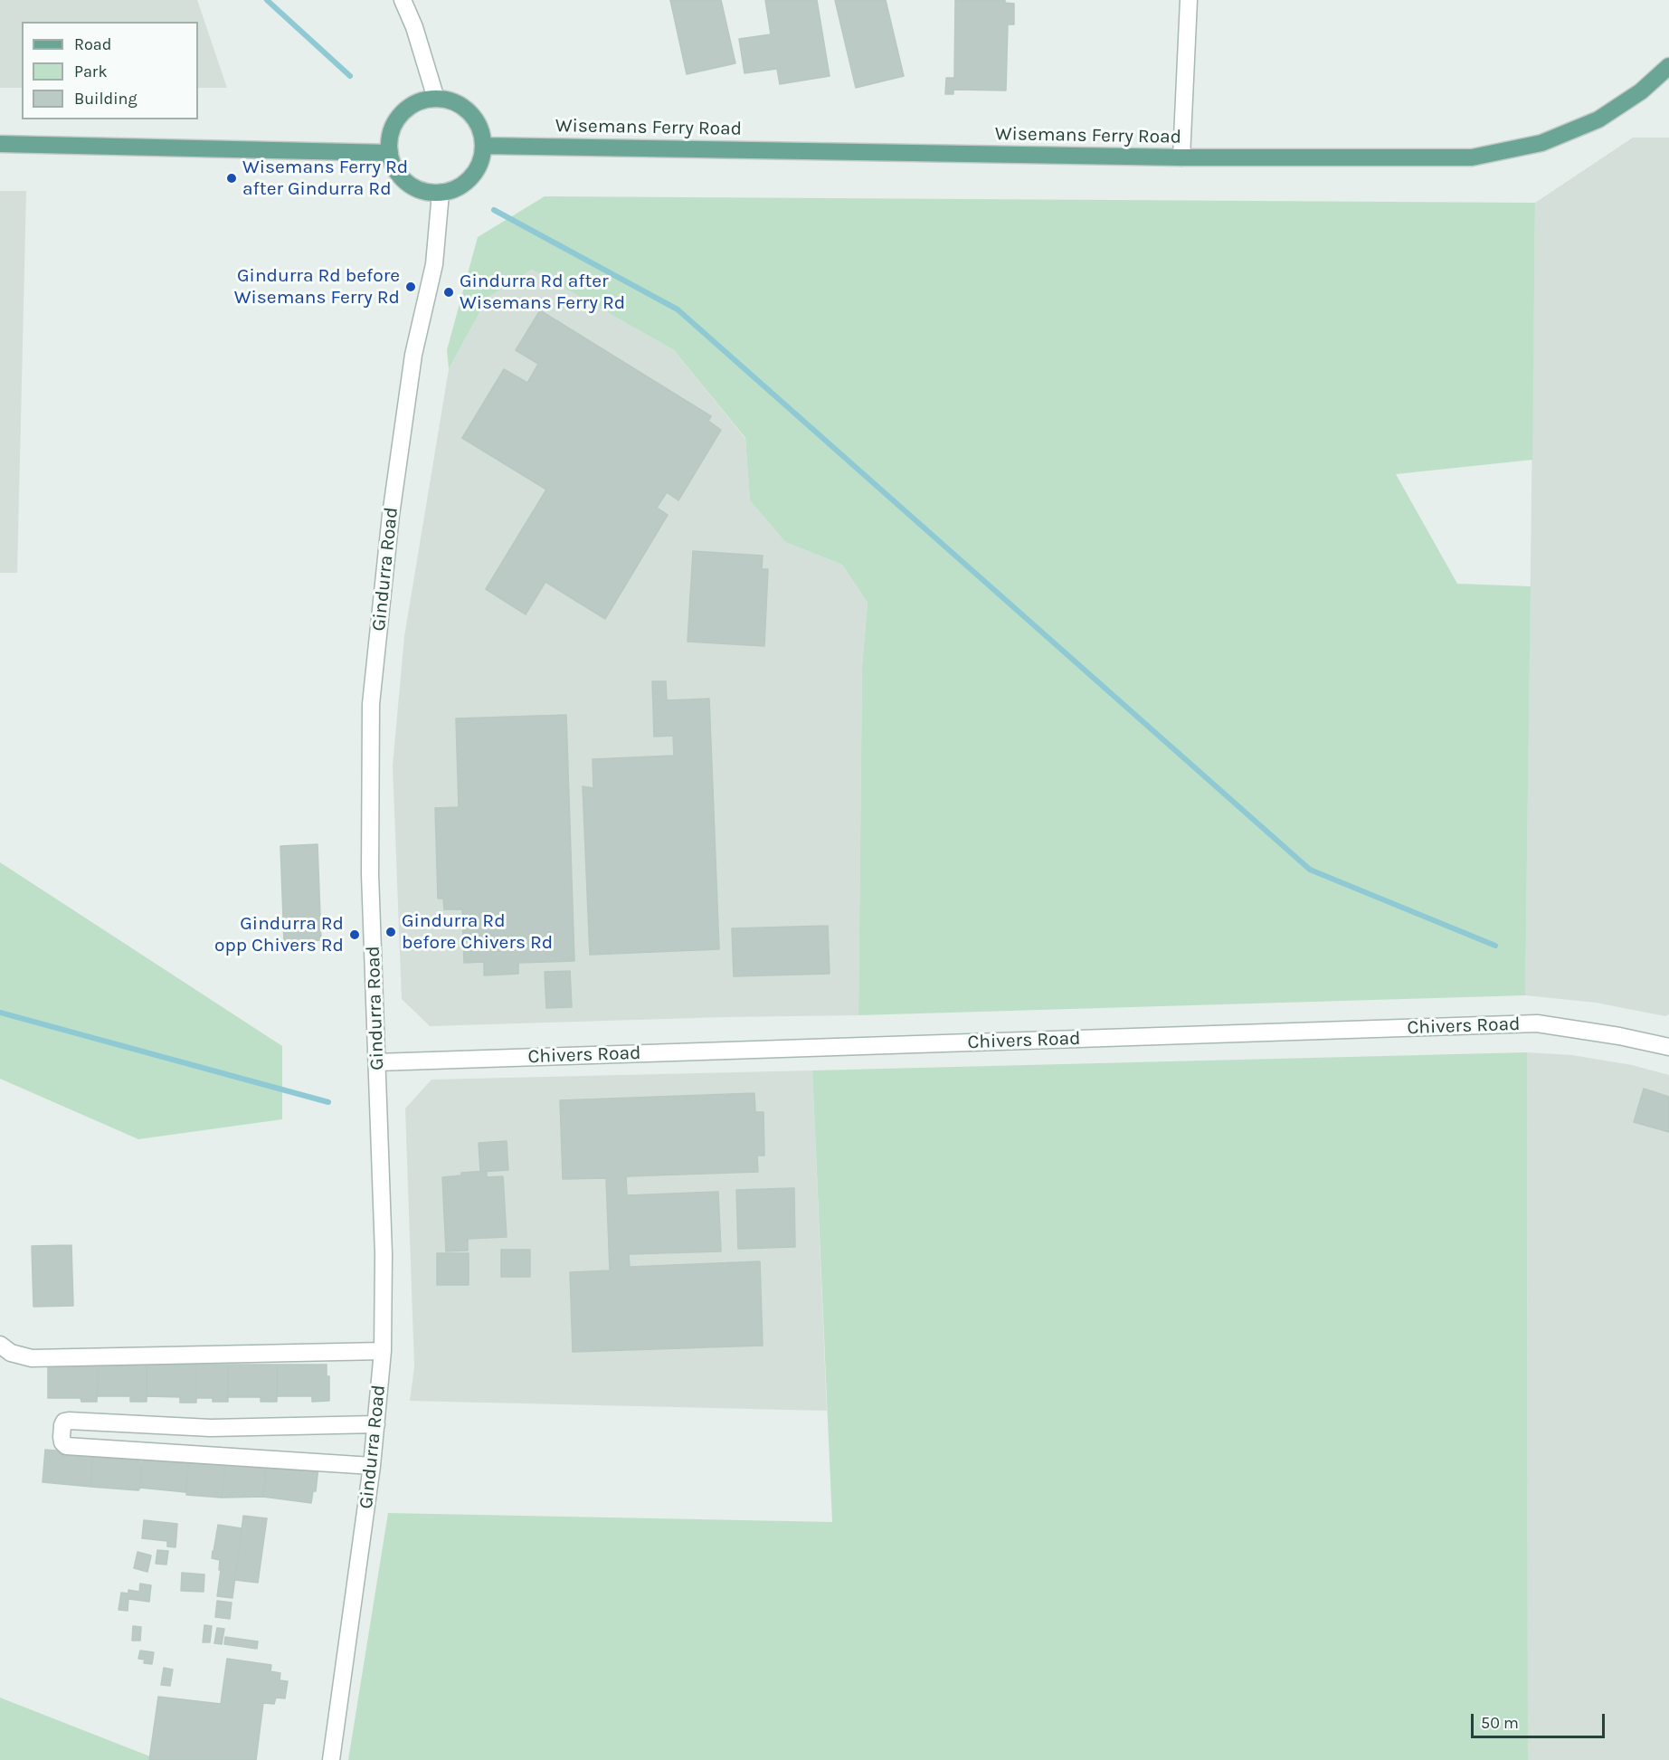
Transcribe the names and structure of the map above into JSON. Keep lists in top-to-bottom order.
{
  "streets": {
    "main road": ["Wisemans Ferry Road"],
    "street": ["Gindurra Road", "Chivers Road"]
  },
  "crossings": [
    ["Wisemans Ferry Road", "Gindurra Road"],
    ["Gindurra Road", "Chivers Road"]
  ],
  "places": [
    "Wisemans Ferry Rd after Gindurra Rd",
    "Gindurra Rd before Wisemans Ferry Rd",
    "Gindurra Rd after Wisemans Ferry Rd",
    "Gindurra Rd before Chivers Rd",
    "Gindurra Rd opp Chivers Rd"
  ],
  "legend": ["Road", "Park", "Building"],
  "scale_bar": "50 m"
}
